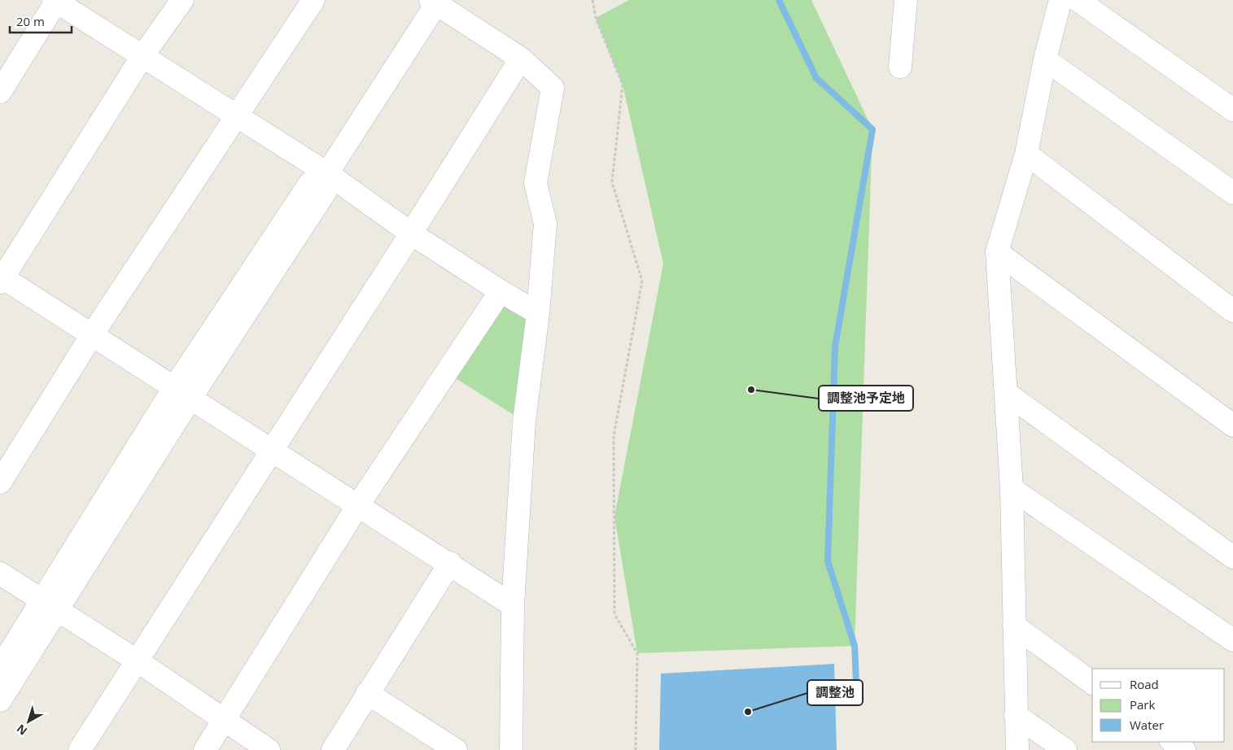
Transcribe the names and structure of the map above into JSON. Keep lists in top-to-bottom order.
{
  "places": ["調整池予定地", "調整池"],
  "legend": ["Road", "Park", "Water"],
  "scale_bar": "20 m",
  "north": "bottom left"
}
